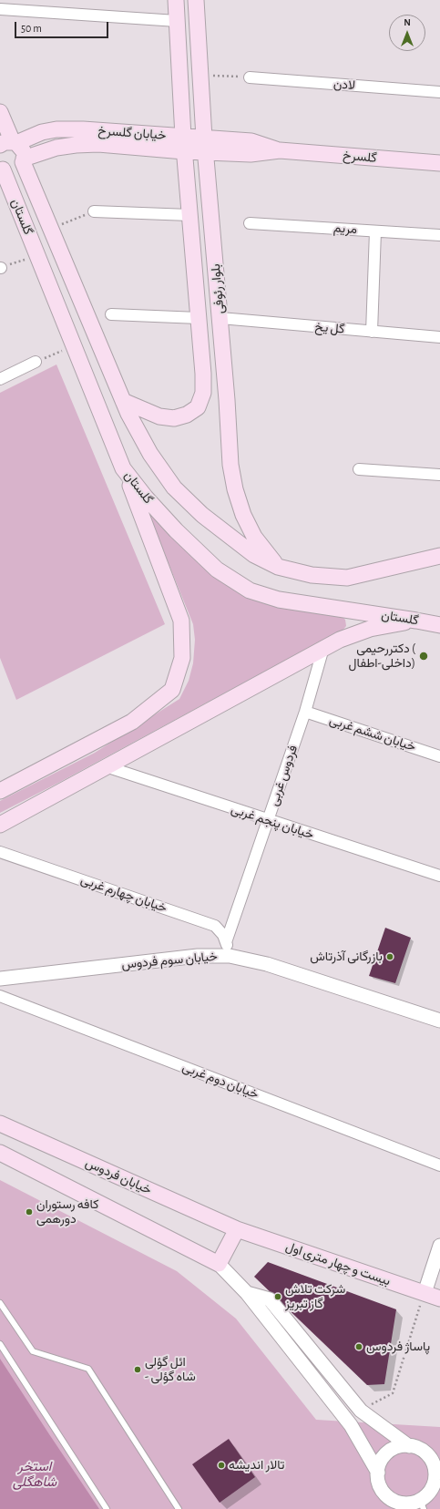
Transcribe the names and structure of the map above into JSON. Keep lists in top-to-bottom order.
{
  "streets": {
    "main road": [
      "خیابان گلسرخ",
      "گلسرخ",
      "گلستان",
      "بلوار رئوفی",
      "خیابان فردوس",
      "بیست و چهار متری اول"
    ],
    "street": [
      "لادن",
      "مریم",
      "گل یخ",
      "خیابان ششم غربی",
      "فردوس غربی",
      "خیابان پنجم غربی",
      "خیابان چهارم غربی",
      "خیابان سوم فردوس",
      "خیابان دوم غربی"
    ]
  },
  "crossings": [
    ["خیابان گلسرخ", "گلسرخ"],
    ["خیابان گلسرخ", "گلستان"],
    ["خیابان گلسرخ", "بلوار رئوفی"],
    ["گلستان", "بلوار رئوفی"],
    ["بلوار رئوفی", "گل یخ"],
    ["خیابان ششم غربی", "فردوس غربی"],
    ["فردوس غربی", "خیابان پنجم غربی"],
    ["فردوس غربی", "خیابان چهارم غربی"],
    ["خیابان چهارم غربی", "خیابان سوم فردوس"],
    ["خیابان فردوس", "بیست و چهار متری اول"]
  ],
  "water": ["استخر شاهگلی"],
  "places": [
    "دکتررحیمی ( داخلی-اطفال)",
    "بازرگانی آذرتاش",
    "کافه رستوران دورهمی",
    "شرکت تلاش گاز تبریز",
    "پاساژ فردوس",
    "ائل گؤلی - شاه گؤلی",
    "تالار اندیشه"
  ],
  "scale_bar": "50 m",
  "north": "top"
}
